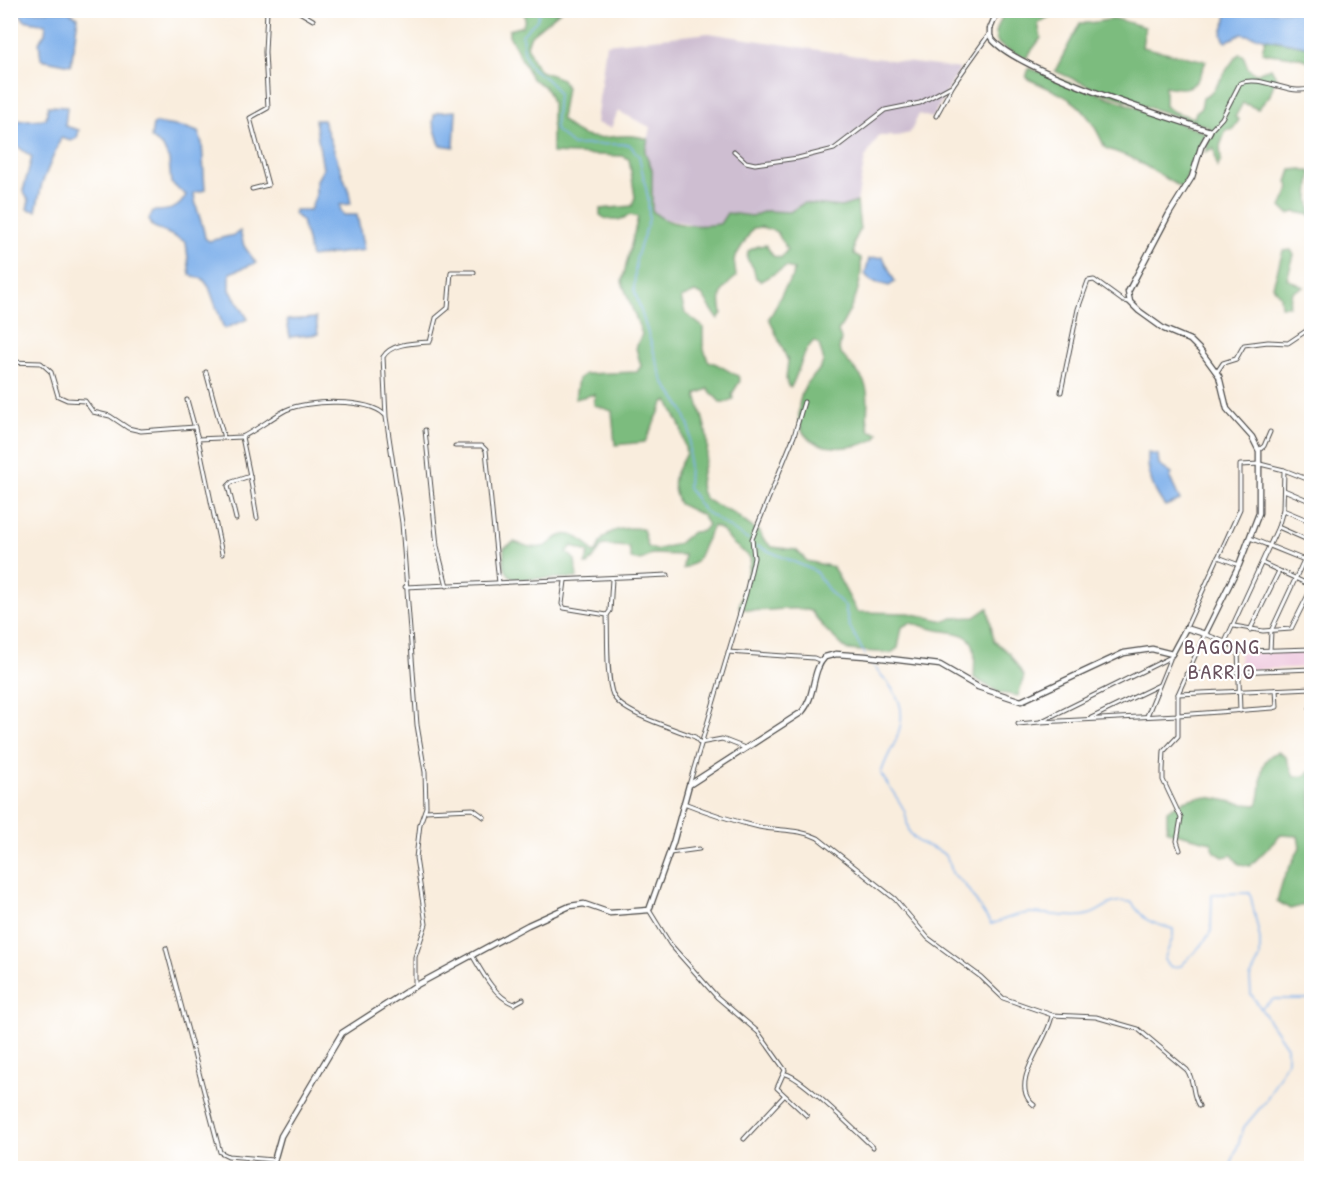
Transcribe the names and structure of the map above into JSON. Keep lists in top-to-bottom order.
{
  "districts": ["BAGONG BARRIO"]
}
